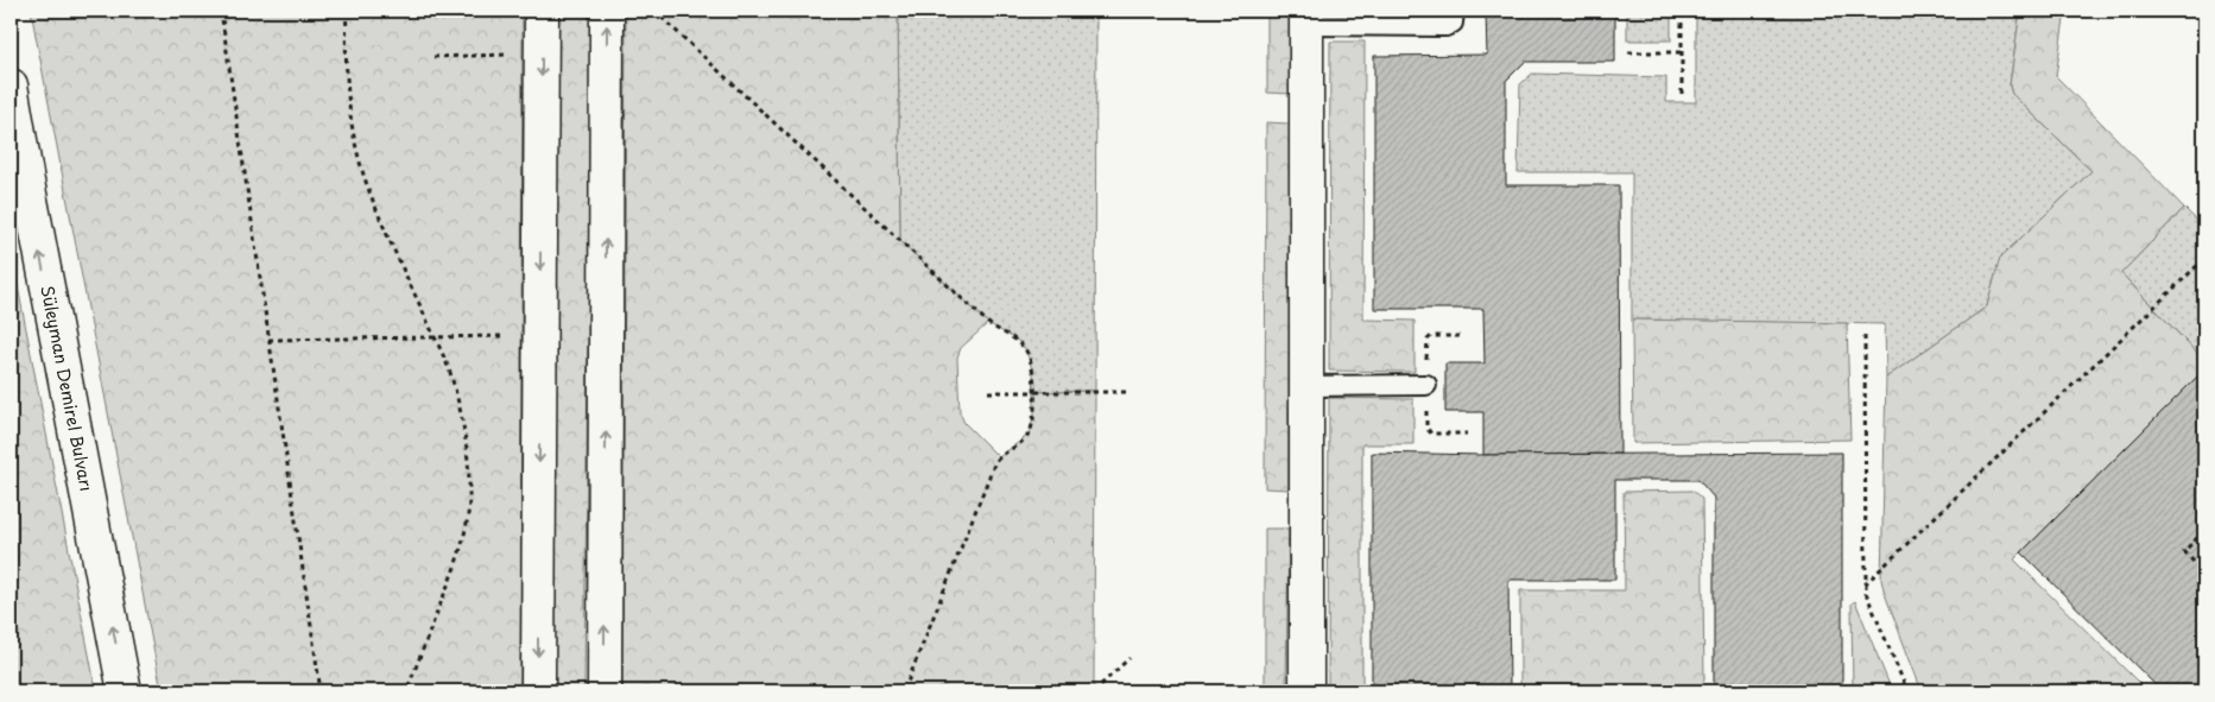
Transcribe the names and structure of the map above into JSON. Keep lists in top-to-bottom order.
{
  "streets": {
    "main road": ["Süleyman Demirel Bulvarı"]
  },
  "one_way": ["Süleyman Demirel Bulvarı"]
}
